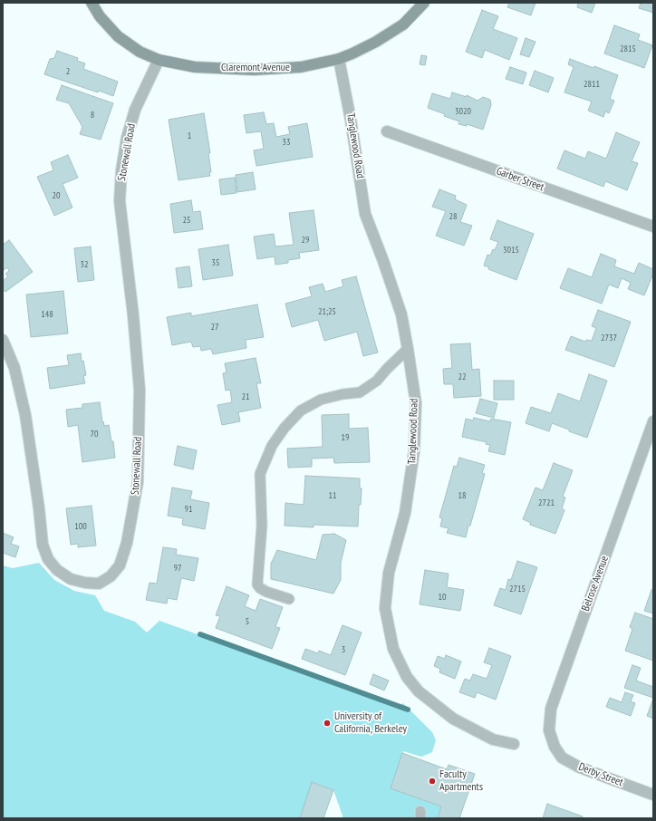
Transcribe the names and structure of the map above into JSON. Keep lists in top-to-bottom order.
{
  "streets": {
    "main road": ["Claremont Avenue"],
    "street": [
      "Tanglewood Road",
      "Stonewall Road",
      "Garber Street",
      "Belrose Avenue",
      "Derby Street"
    ]
  },
  "crossings": [
    ["Claremont Avenue", "Tanglewood Road"],
    ["Claremont Avenue", "Stonewall Road"],
    ["Belrose Avenue", "Derby Street"]
  ],
  "places": ["University of California, Berkeley", "Faculty Apartments"],
  "house_numbers": [
    "2815",
    "2",
    "2811",
    "3020",
    "8",
    "1",
    "33",
    "20",
    "28",
    "25",
    "29",
    "3015",
    "35",
    "32",
    "21;25",
    "148",
    "27",
    "2737",
    "22",
    "21",
    "70",
    "19",
    "11",
    "18",
    "2721",
    "91",
    "100",
    "97",
    "2715",
    "10",
    "5",
    "3"
  ]
}
